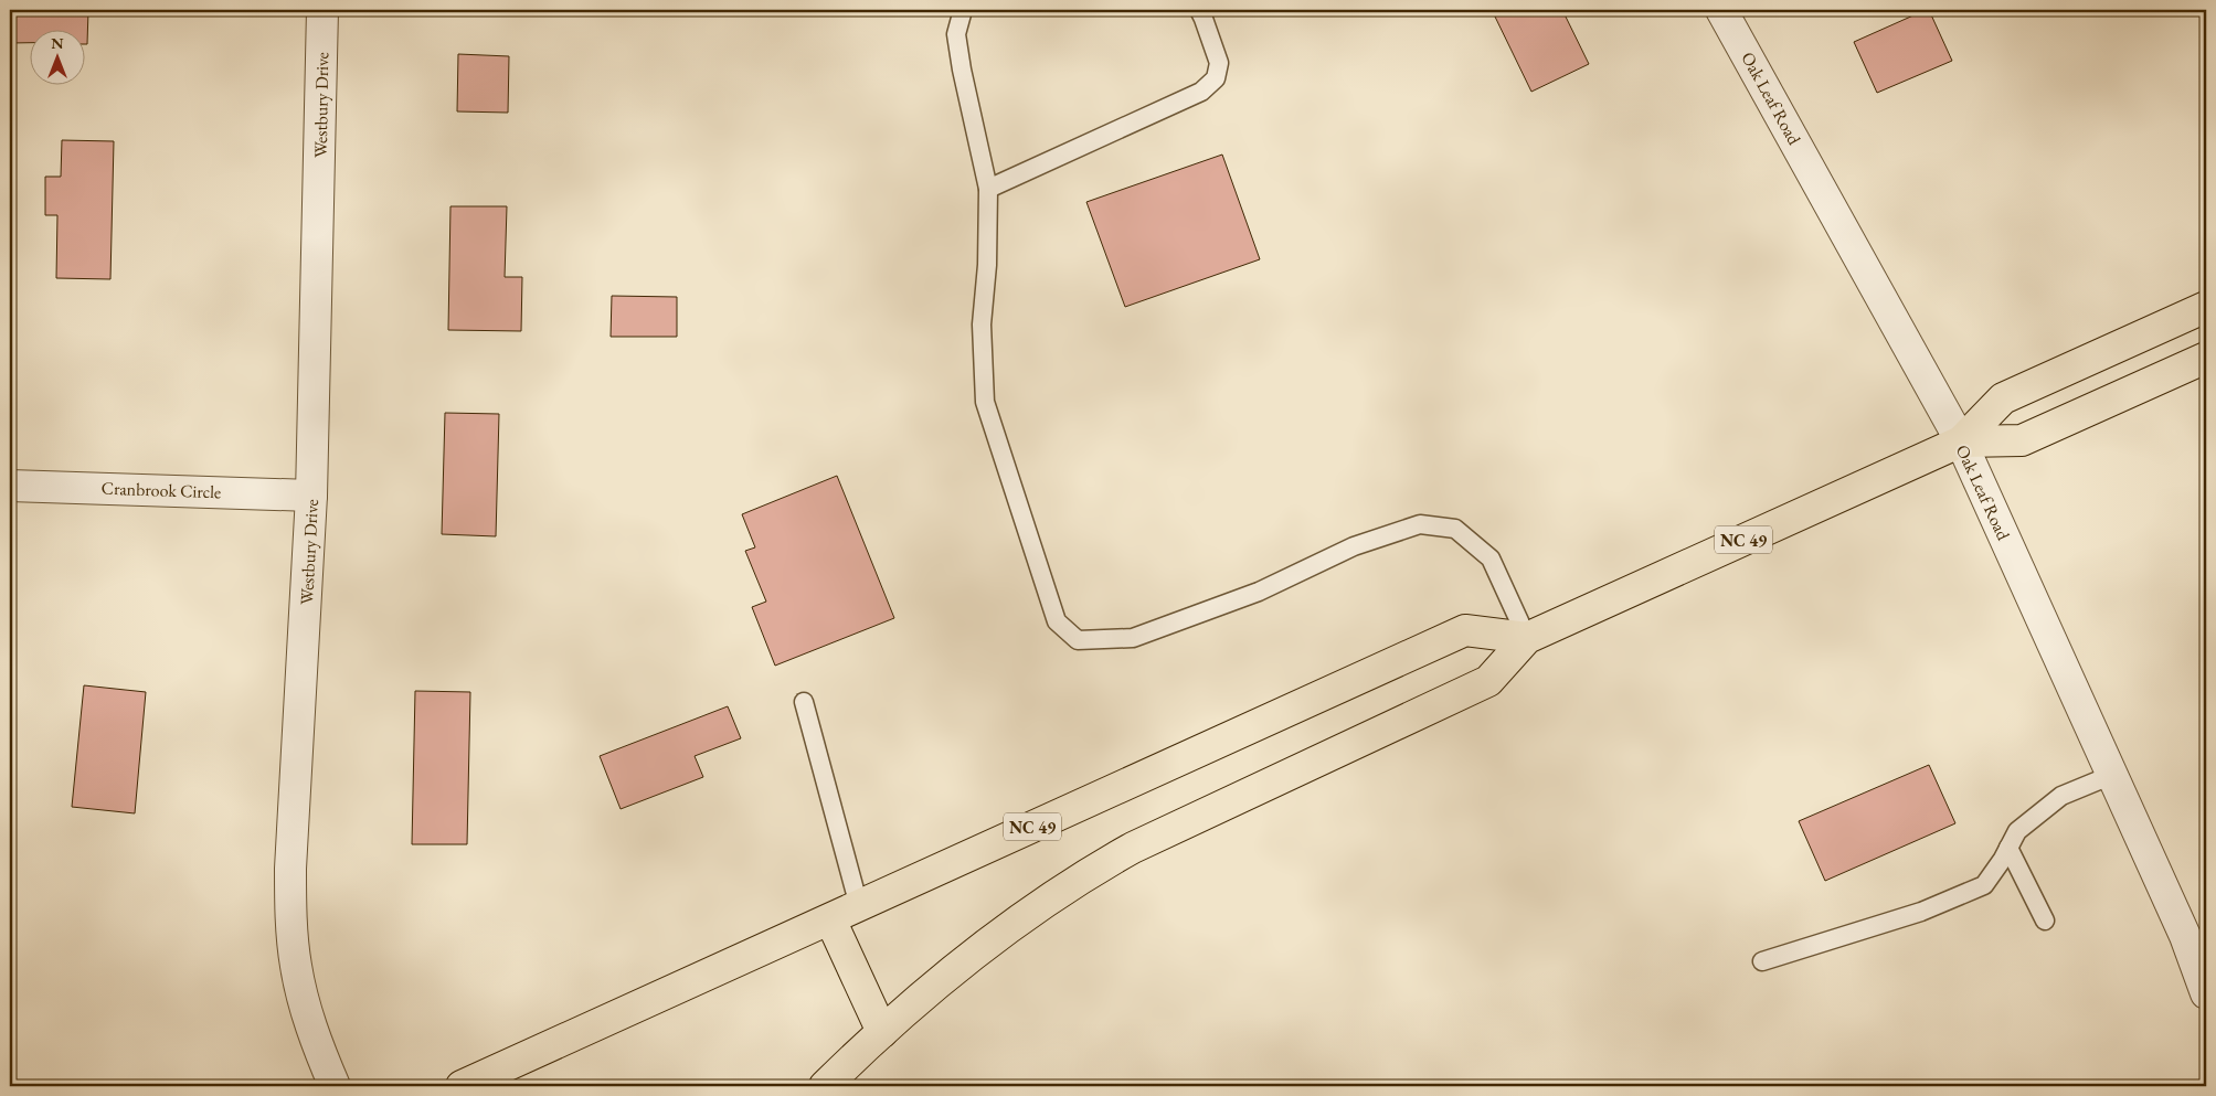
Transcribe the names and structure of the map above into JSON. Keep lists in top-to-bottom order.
{
  "streets": {
    "main road": ["NC 49"],
    "street": ["Oak Leaf Road", "Westbury Drive", "Cranbrook Circle"]
  },
  "crossings": [
    ["Oak Leaf Road", "NC 49"],
    ["Westbury Drive", "Cranbrook Circle"]
  ],
  "north": "top"
}
